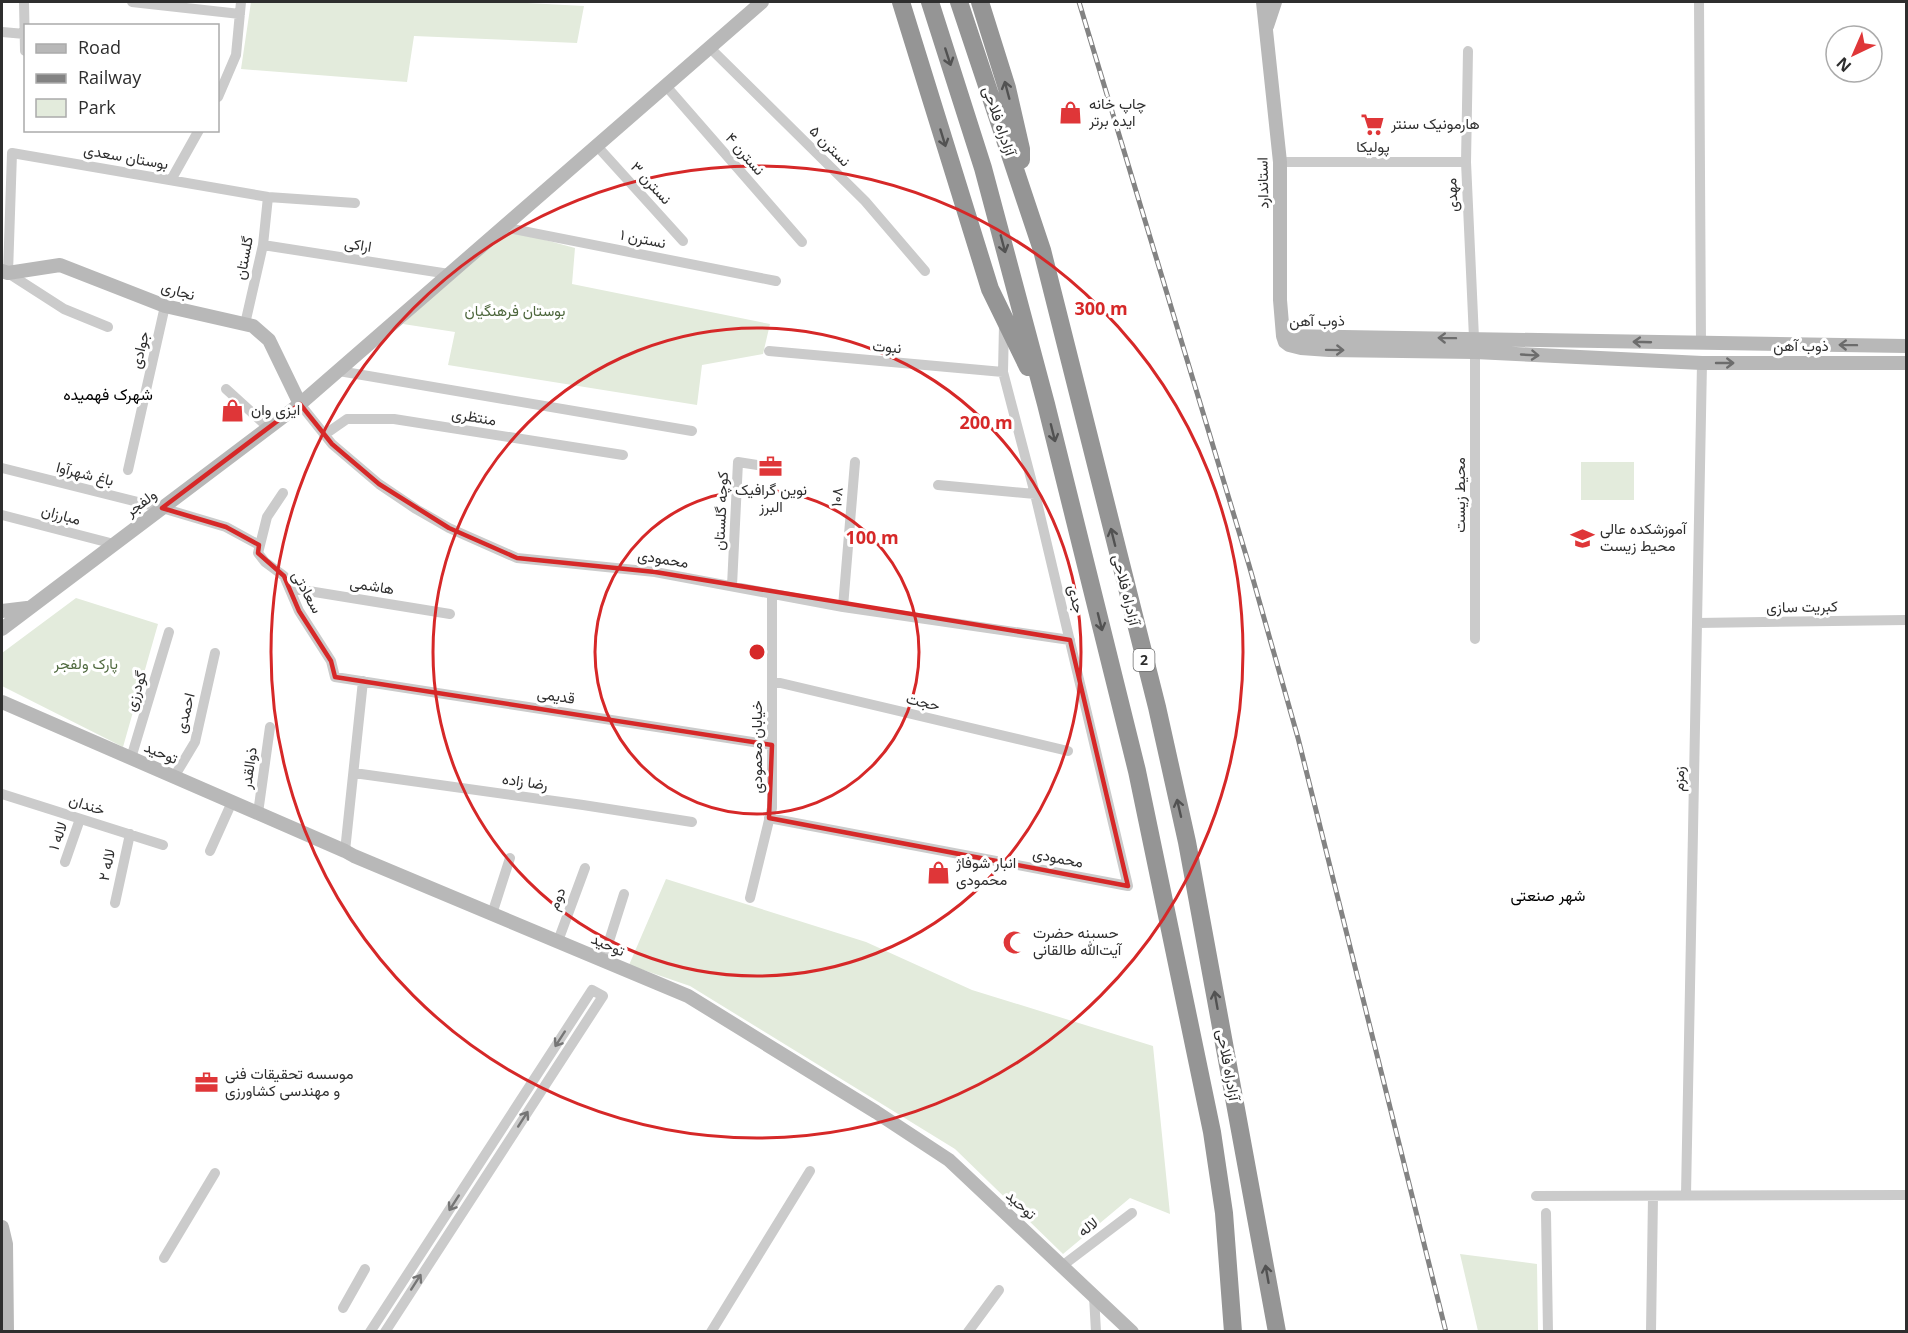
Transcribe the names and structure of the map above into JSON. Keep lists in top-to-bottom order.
{
  "streets": {
    "highway": ["آزادراه فلاحی", "2"],
    "street": [
      "نسترن ۵",
      "پولیکا",
      "نسترن ۴",
      "بوستان سعدی",
      "نسترن ۳",
      "استاندارد",
      "مهدی",
      "نسترن ۱",
      "اراکی",
      "گلستان",
      "نجاری",
      "ذوب آهن",
      "نبوت",
      "جوادی",
      "منتظری",
      "باغ شهرآوا",
      "محیط زیست",
      "۱۰۸",
      "ولفجر",
      "کوچه گلستان",
      "مبارزان",
      "محمودی",
      "هاشمی",
      "سعادتی",
      "جدی",
      "کبریت سازی",
      "گودرزی",
      "قدیمی",
      "حجت",
      "احمدی",
      "خیابان محمودی",
      "توحید",
      "ذوالقدر",
      "زمزم",
      "رضا زاده",
      "خندان",
      "لاله ۱",
      "لاله ۲",
      "دوم",
      "لاله"
    ]
  },
  "crossings": [
    ["نسترن ۵", "ولفجر"],
    ["پولیکا", "استاندارد"],
    ["پولیکا", "مهدی"],
    ["نسترن ۴", "ولفجر"],
    ["بوستان سعدی", "گلستان"],
    ["بوستان سعدی", "نجاری"],
    ["نسترن ۳", "ولفجر"],
    ["استاندارد", "ذوب آهن"],
    ["مهدی", "ذوب آهن"],
    ["مهدی", "محیط زیست"],
    ["نسترن ۱", "ولفجر"],
    ["اراکی", "گلستان"],
    ["اراکی", "ولفجر"],
    ["گلستان", "نجاری"],
    ["نجاری", "جوادی"],
    ["نجاری", "ولفجر"],
    ["نجاری", "محمودی"],
    ["ذوب آهن", "محیط زیست"],
    ["ذوب آهن", "زمزم"],
    ["نبوت", "جدی"],
    ["منتظری", "محمودی"],
    ["باغ شهرآوا", "ولفجر"],
    ["باغ شهرآوا", "سعادتی"],
    ["۱۰۸", "محمودی"],
    ["ولفجر", "مبارزان"],
    ["ولفجر", "محمودی"],
    ["کوچه گلستان", "محمودی"],
    ["محمودی", "جدی"],
    ["محمودی", "خیابان محمودی"],
    ["هاشمی", "سعادتی"],
    ["سعادتی", "قدیمی"],
    ["کبریت سازی", "زمزم"],
    ["گودرزی", "توحید"],
    ["قدیمی", "خیابان محمودی"],
    ["حجت", "خیابان محمودی"],
    ["احمدی", "توحید"],
    ["توحید", "ذوالقدر"],
    ["توحید", "دوم"],
    ["توحید", "لاله"],
    ["خندان", "لاله ۱"],
    ["خندان", "لاله ۲"]
  ],
  "districts": ["شهرک فهمیده", "شهر صنعتی"],
  "parks": ["بوستان فرهنگیان", "پارک ولفجر"],
  "places": {
    "shop": ["چاپ خانه ایده برتر", "ایزی وان", "انبار شوفاژ محمودی"],
    "supermarket": ["هارمونیک سنتر"],
    "office": ["نوین گرافیک البرز", "موسسه تحقیقات فنی و مهندسی کشاورزی"],
    "school or university": ["آموزشکده عالی محیط زیست"],
    "mosque": ["حسینه حضرت آیت‌الله طالقانی"]
  },
  "legend": ["Road", "Railway", "Park"],
  "north": "bottom left",
  "rings": ["300 m", "200 m", "100 m"]
}
